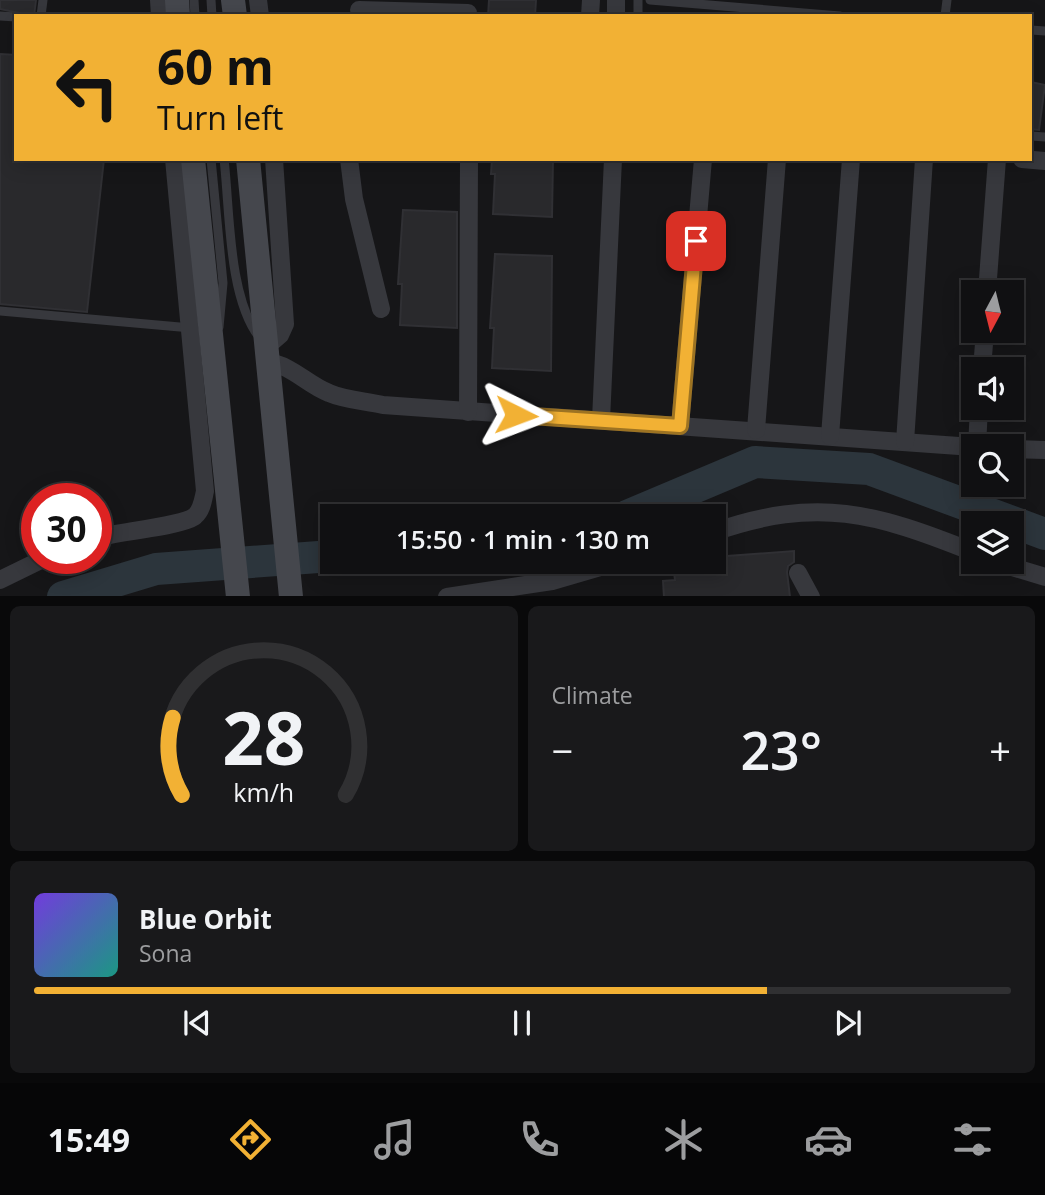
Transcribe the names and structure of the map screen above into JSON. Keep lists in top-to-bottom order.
{
  "north": "bottom",
  "page": {
    "turn": ["60 m", "Turn left"],
    "limit": "30",
    "trip": "15:50 · 1 min · 130 m",
    "tile": "Climate",
    "heat": ["−", "23°", "+"],
    "song": ["Blue Orbit", "Sona"],
    "tabs": "15:49",
    "gauge": ["28", "km/h"]
  }
}
